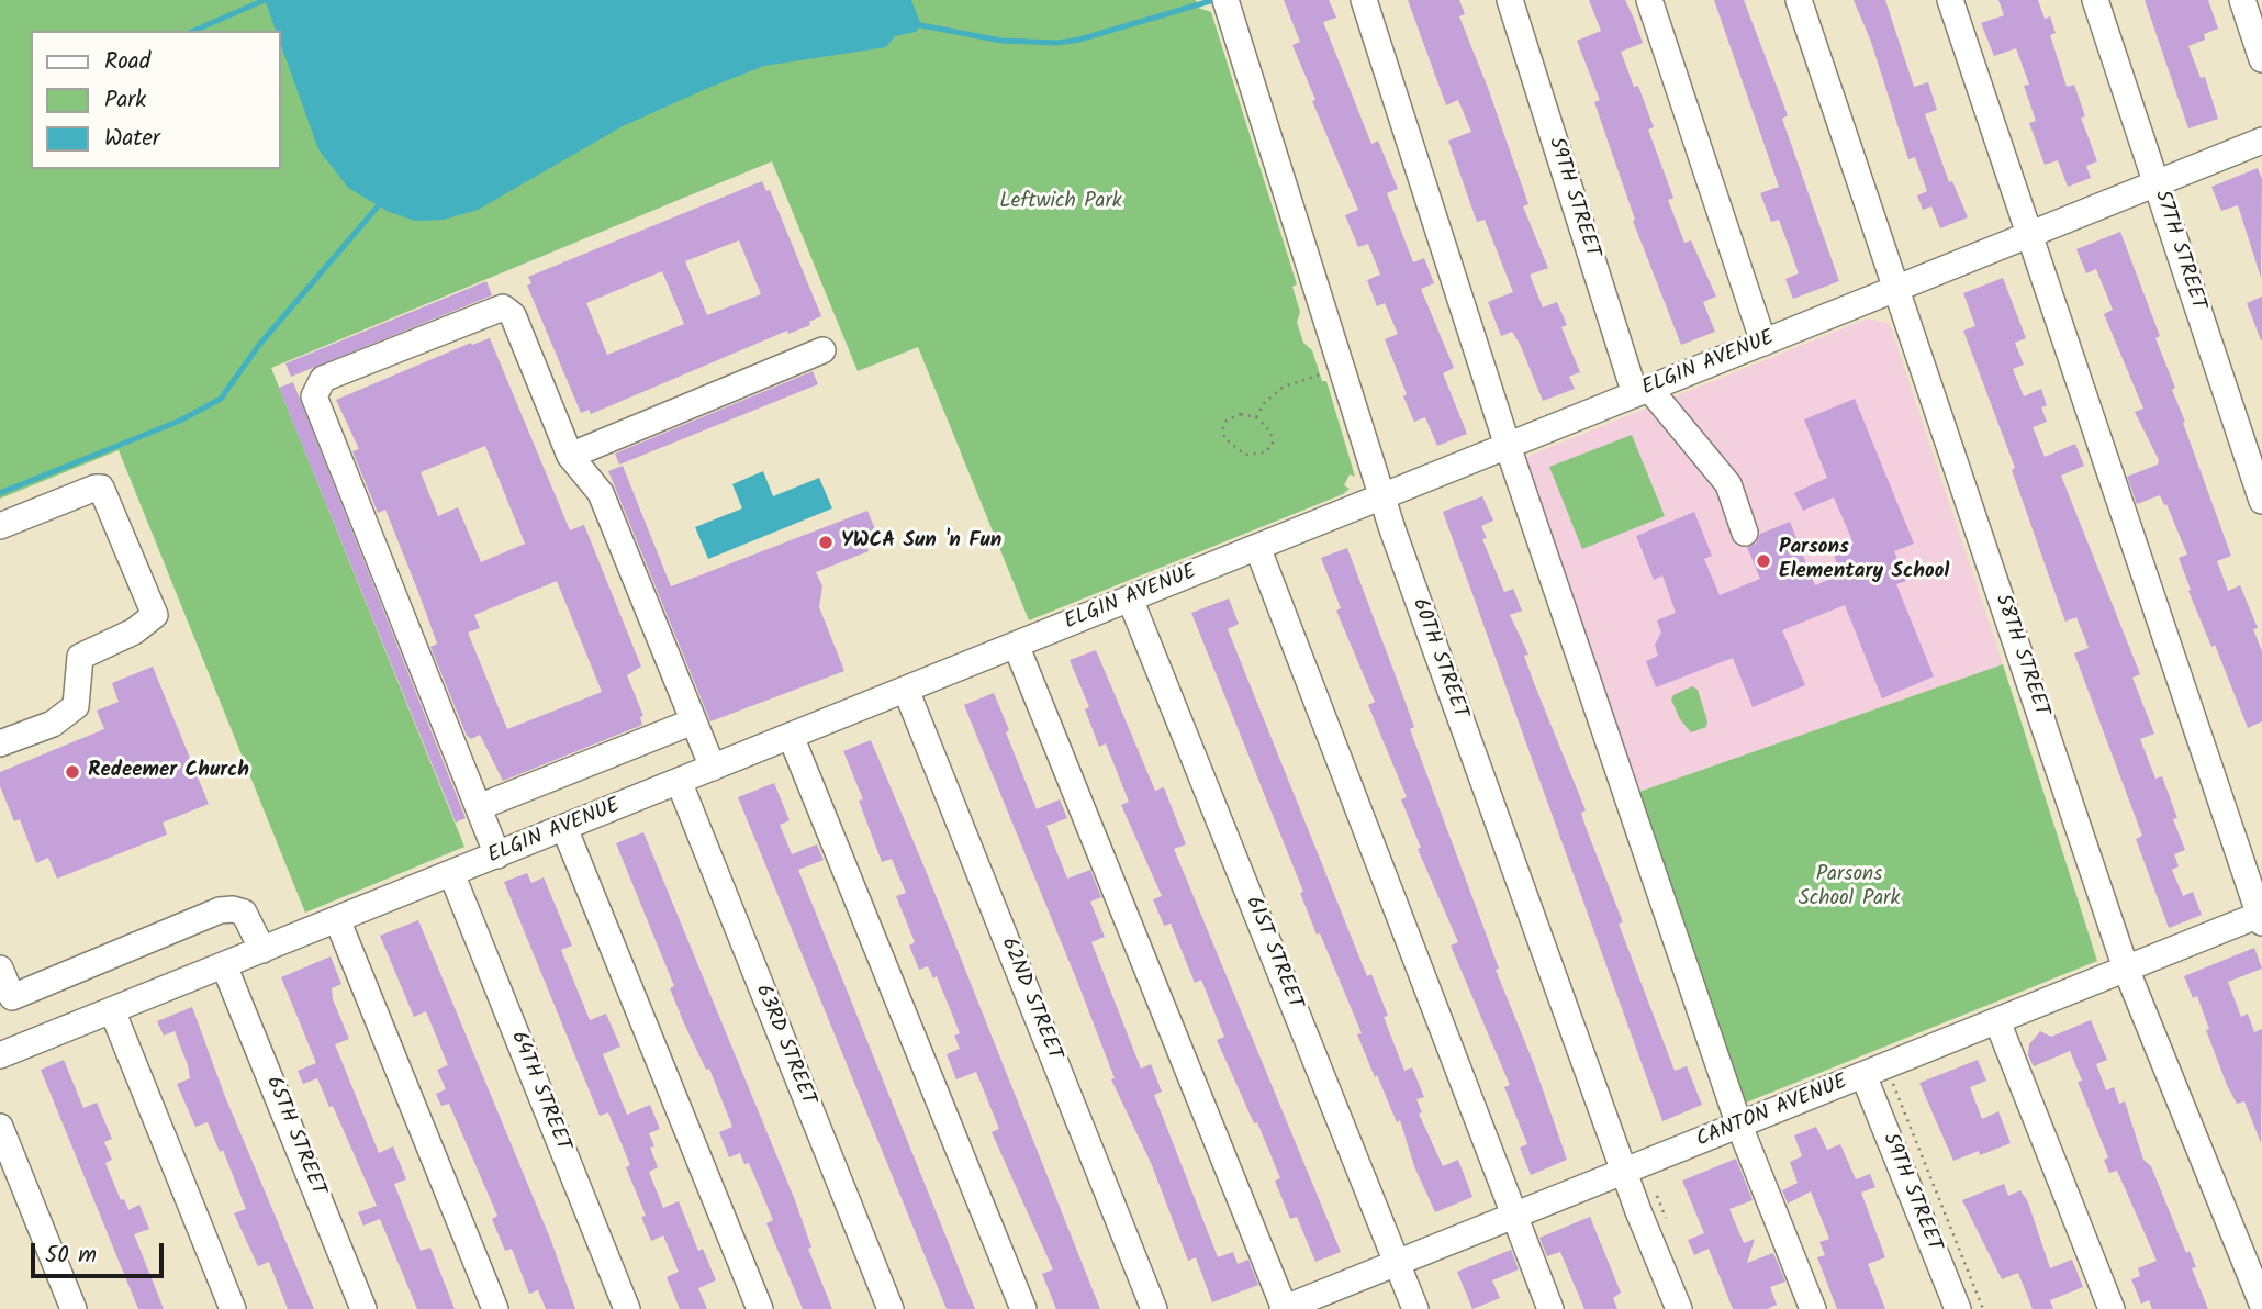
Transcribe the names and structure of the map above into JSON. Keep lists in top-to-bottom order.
{
  "streets": {
    "street": [
      "59TH STREET",
      "57TH STREET",
      "ELGIN AVENUE",
      "58TH STREET",
      "60TH STREET",
      "61ST STREET",
      "62ND STREET",
      "63RD STREET",
      "64TH STREET",
      "CANTON AVENUE",
      "65TH STREET"
    ]
  },
  "crossings": [
    ["59TH STREET", "ELGIN AVENUE"],
    ["59TH STREET", "CANTON AVENUE"],
    ["57TH STREET", "ELGIN AVENUE"],
    ["ELGIN AVENUE", "58TH STREET"],
    ["ELGIN AVENUE", "60TH STREET"],
    ["ELGIN AVENUE", "61ST STREET"],
    ["ELGIN AVENUE", "62ND STREET"],
    ["ELGIN AVENUE", "63RD STREET"],
    ["ELGIN AVENUE", "64TH STREET"],
    ["ELGIN AVENUE", "65TH STREET"],
    ["58TH STREET", "CANTON AVENUE"],
    ["60TH STREET", "CANTON AVENUE"],
    ["61ST STREET", "CANTON AVENUE"]
  ],
  "parks": ["Leftwich Park", "Parsons School Park"],
  "places": ["YWCA Sun 'n Fun", "Parsons Elementary School", "Redeemer Church"],
  "legend": ["Road", "Park", "Water"],
  "scale_bar": "50 m"
}
